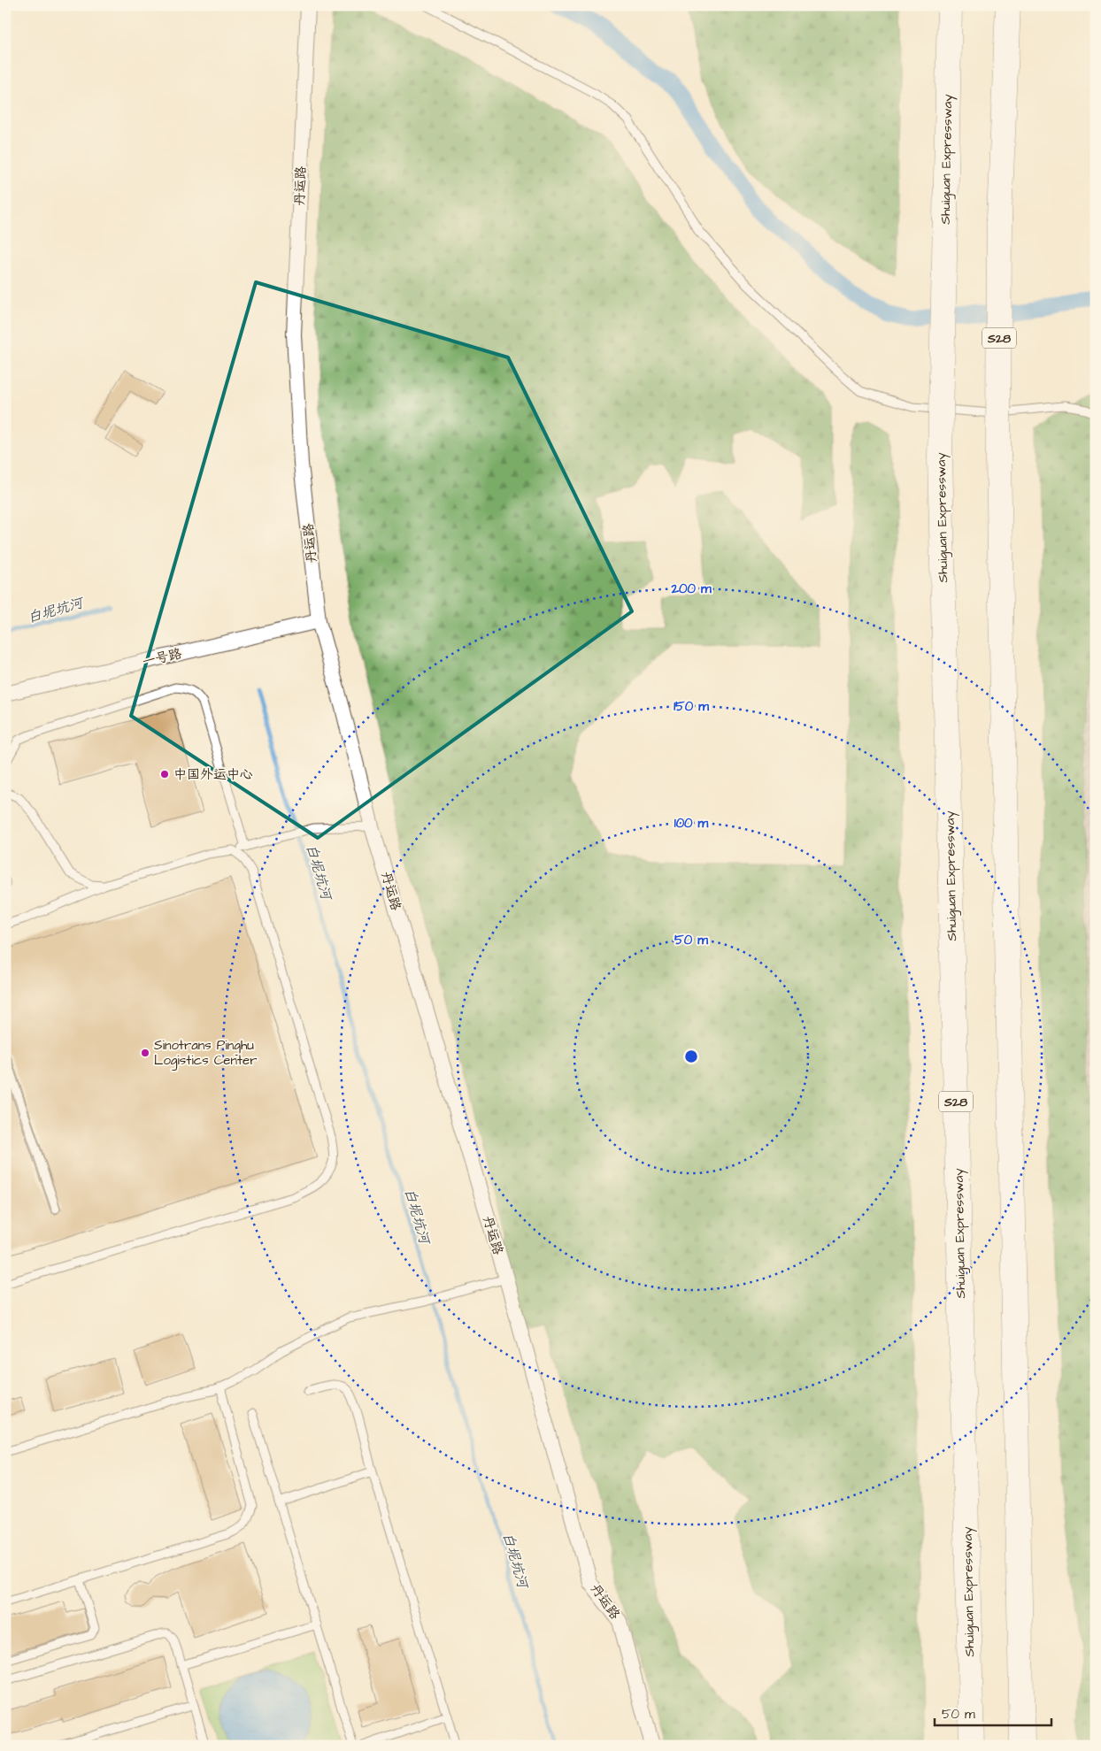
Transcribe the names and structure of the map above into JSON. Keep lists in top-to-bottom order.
{
  "streets": {
    "highway": ["Shuiguan Expressway", "S28"],
    "street": ["丹运路", "一号路"]
  },
  "crossings": [
    ["丹运路", "一号路"]
  ],
  "water": ["白坭坑河"],
  "places": ["中国外运中心", "Sinotrans Pinghu Logistics Center"],
  "scale_bar": "50 m",
  "rings": [
    "200 m",
    "150 m",
    "100 m",
    "50 m"
  ]
}
